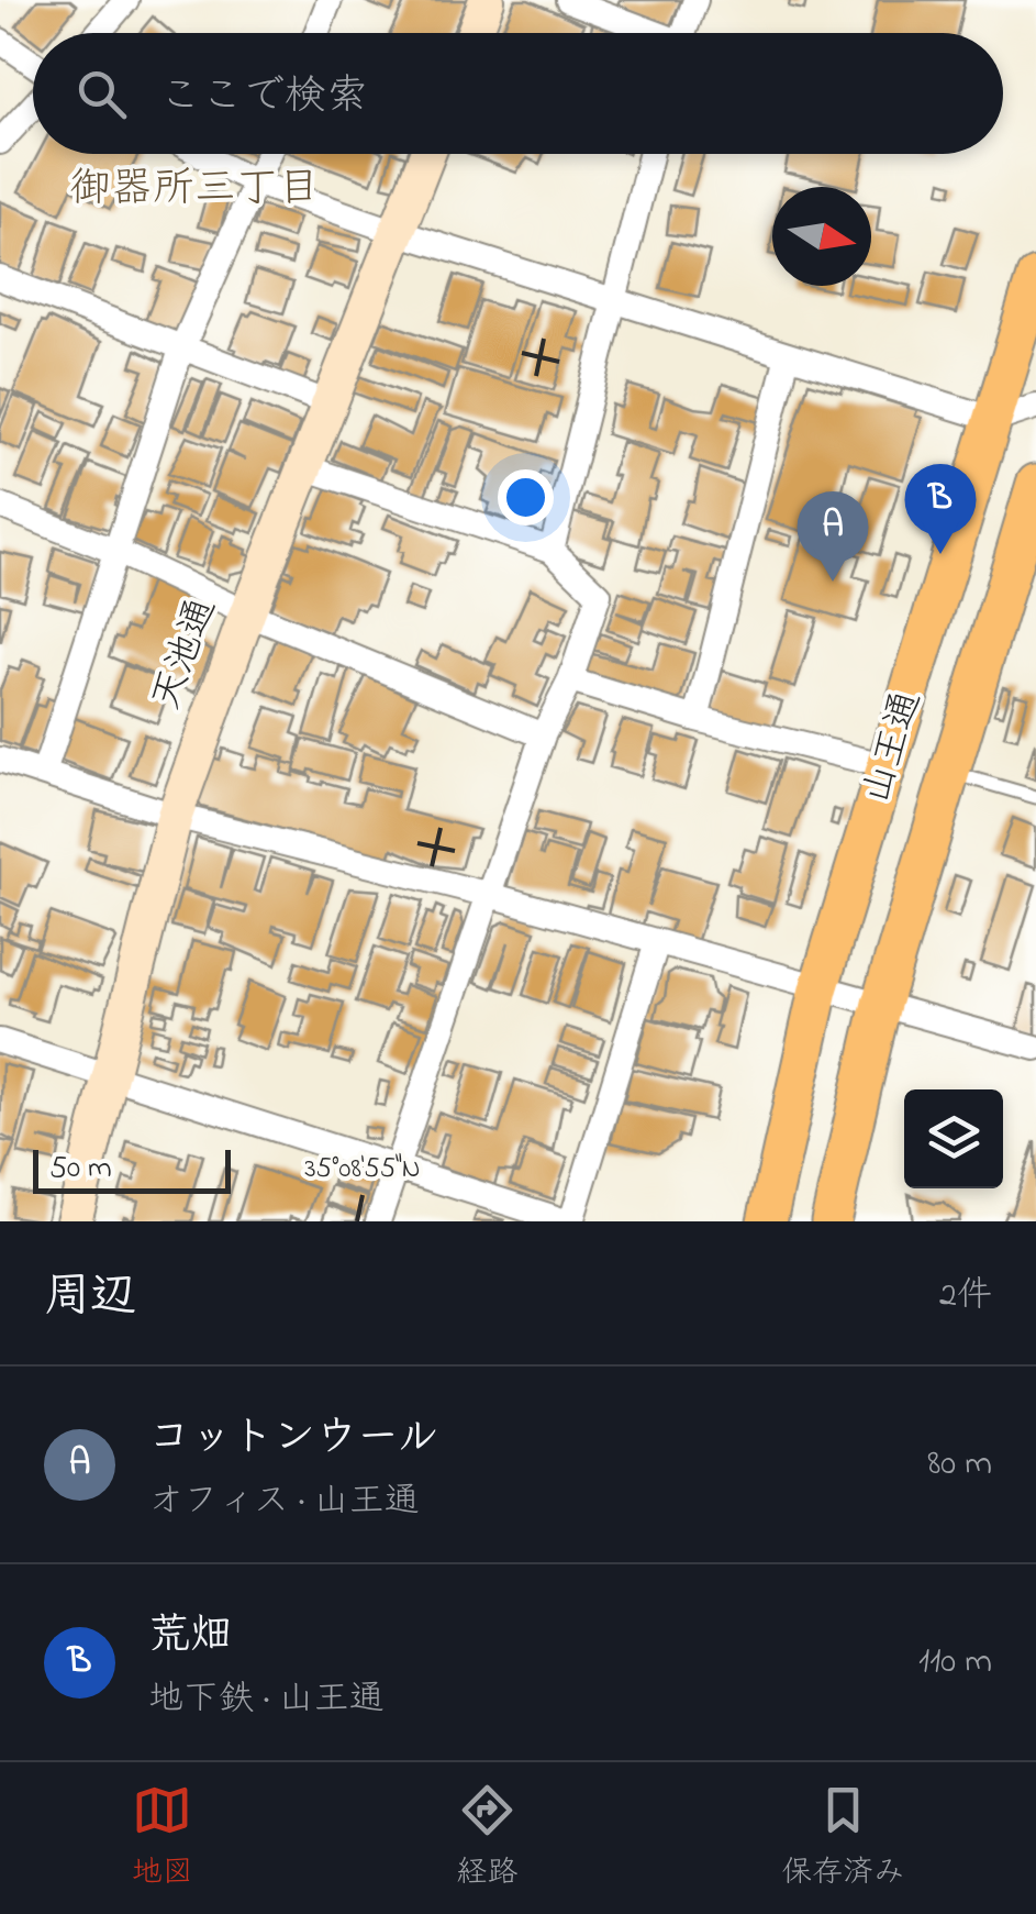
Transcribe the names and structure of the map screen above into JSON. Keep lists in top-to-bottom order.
{
  "streets": {
    "main road": ["山王通"],
    "street": ["天池通"]
  },
  "districts": ["御器所三丁目"],
  "scale_bar": "50 m",
  "north": "right",
  "page": {
    "search": "ここで検索",
    "pins": ["B", "A"],
    "scale": "50 m",
    "heading": ["周辺", "2件"],
    "list": [
      {
        "mark": "A",
        "name": "コットンウール",
        "note": "オフィス · 山王通",
        "value": "80 m"
      },
      {
        "mark": "B",
        "name": "荒畑",
        "note": "地下鉄 · 山王通",
        "value": "110 m"
      }
    ],
    "nav": ["地図", "経路", "保存済み"]
  },
  "coordinates": ["35°08'55\"N"]
}
